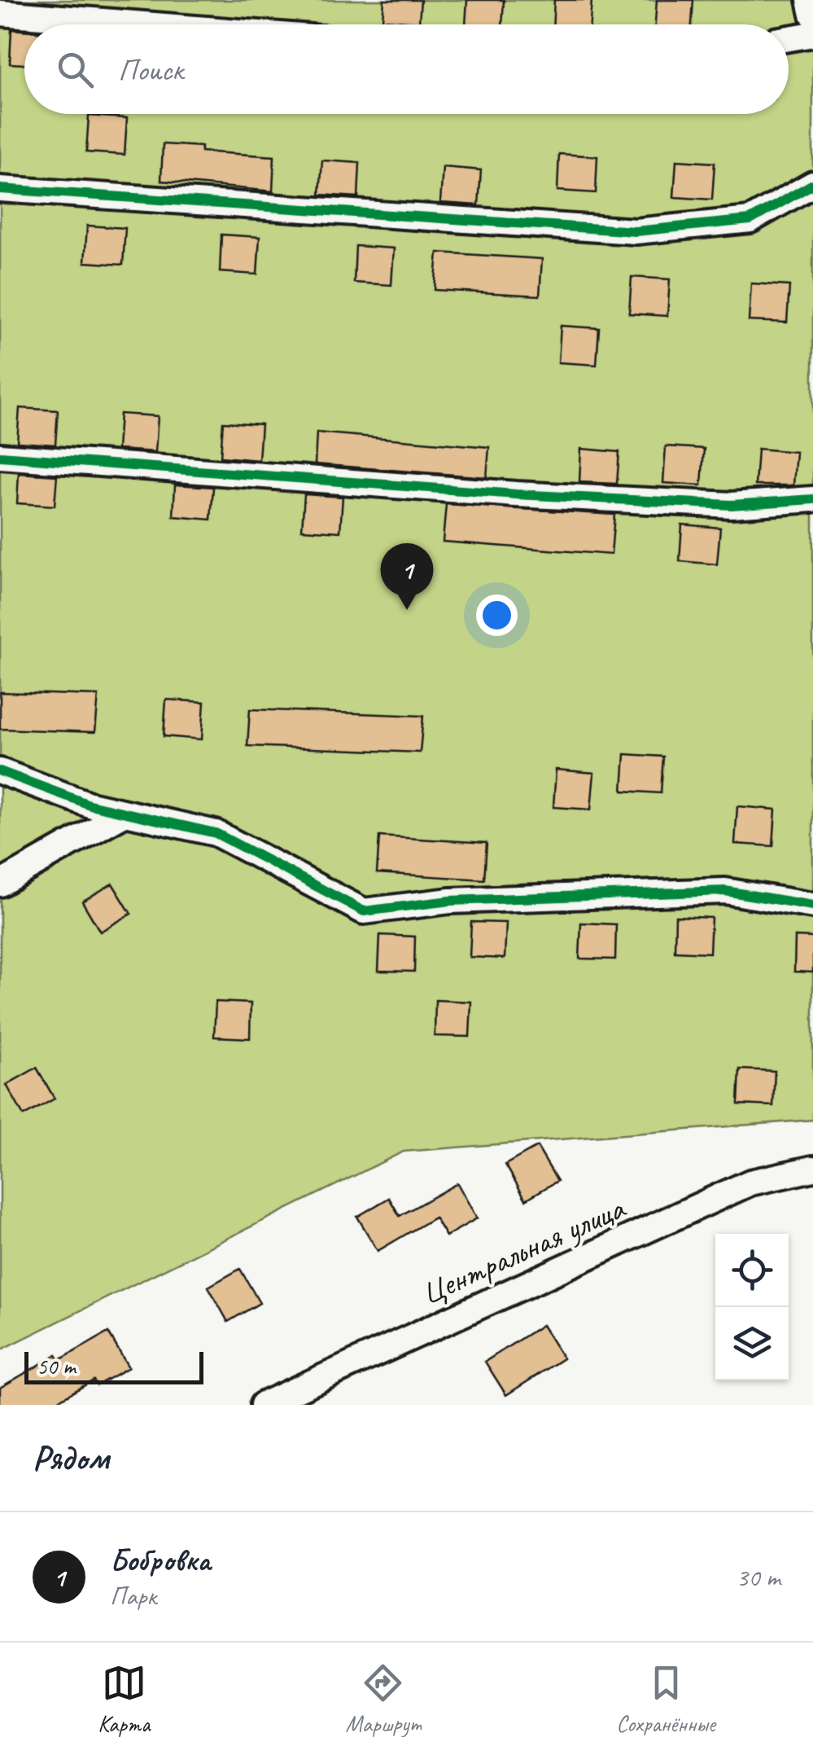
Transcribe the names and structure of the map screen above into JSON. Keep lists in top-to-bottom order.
{
  "streets": {
    "street": ["Центральная улица"]
  },
  "scale_bar": "50 m",
  "page": {
    "search": "Поиск",
    "pins": "1",
    "scale": "50 m",
    "heading": "Рядом",
    "list": [
      {
        "mark": "1",
        "name": "Бобровка",
        "note": "Парк",
        "value": "30 m"
      }
    ],
    "nav": ["Карта", "Маршрут", "Сохранённые"]
  }
}
